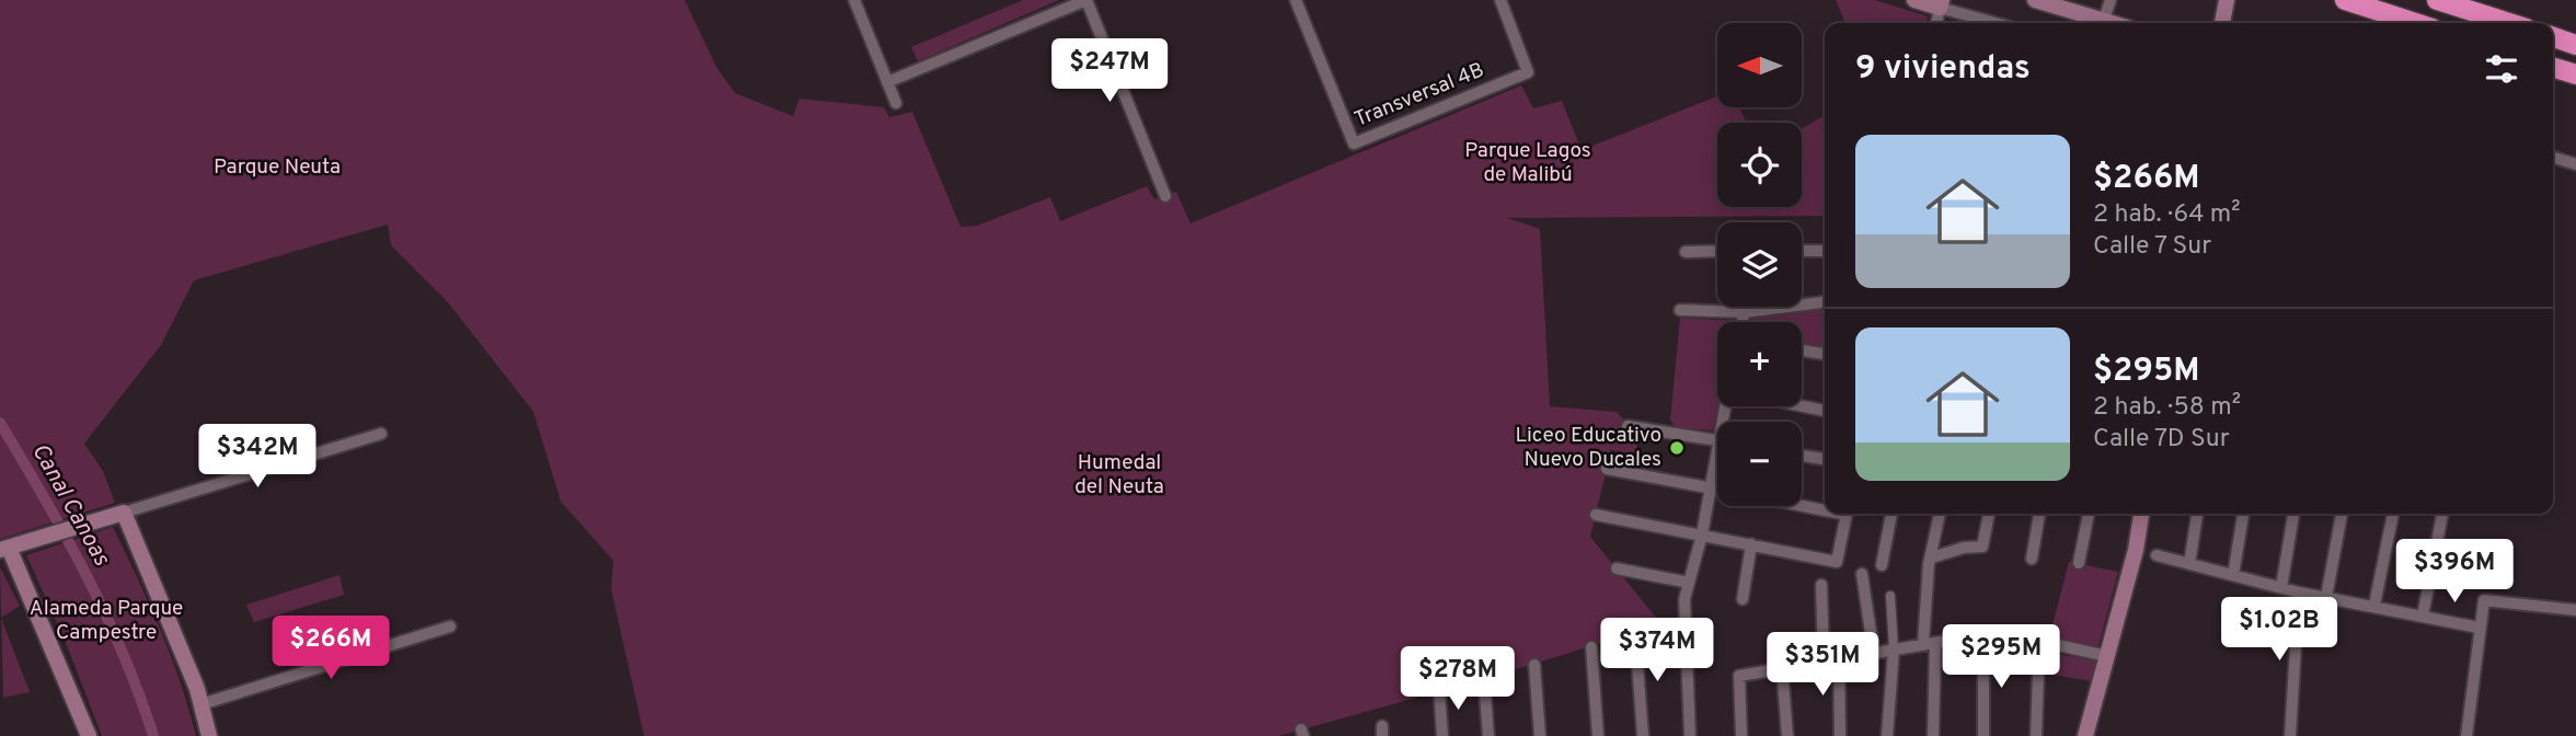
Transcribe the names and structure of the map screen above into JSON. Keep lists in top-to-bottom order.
{
  "streets": {
    "street": ["Transversal 4B"]
  },
  "water": ["Canal Canoas"],
  "parks": [
    "Parque Lagos de Malibú",
    "Parque Neuta",
    "Humedal del Neuta",
    "Alameda Parque Campestre"
  ],
  "places": ["Liceo Educativo Nuevo Ducales"],
  "north": "left",
  "page": {
    "map_buttons": ["+", "−"],
    "heading": "9 viviendas",
    "price": [
      "$247M",
      "$342M",
      "$396M",
      "$1.02B",
      "$266M",
      "$374M",
      "$295M",
      "$351M",
      "$278M"
    ],
    "list": [
      {
        "name": "$266M",
        "note": "2 hab. · 64 m² · Calle 7 Sur"
      },
      {
        "name": "$295M",
        "note": "2 hab. · 58 m² · Calle 7D Sur"
      }
    ]
  }
}
